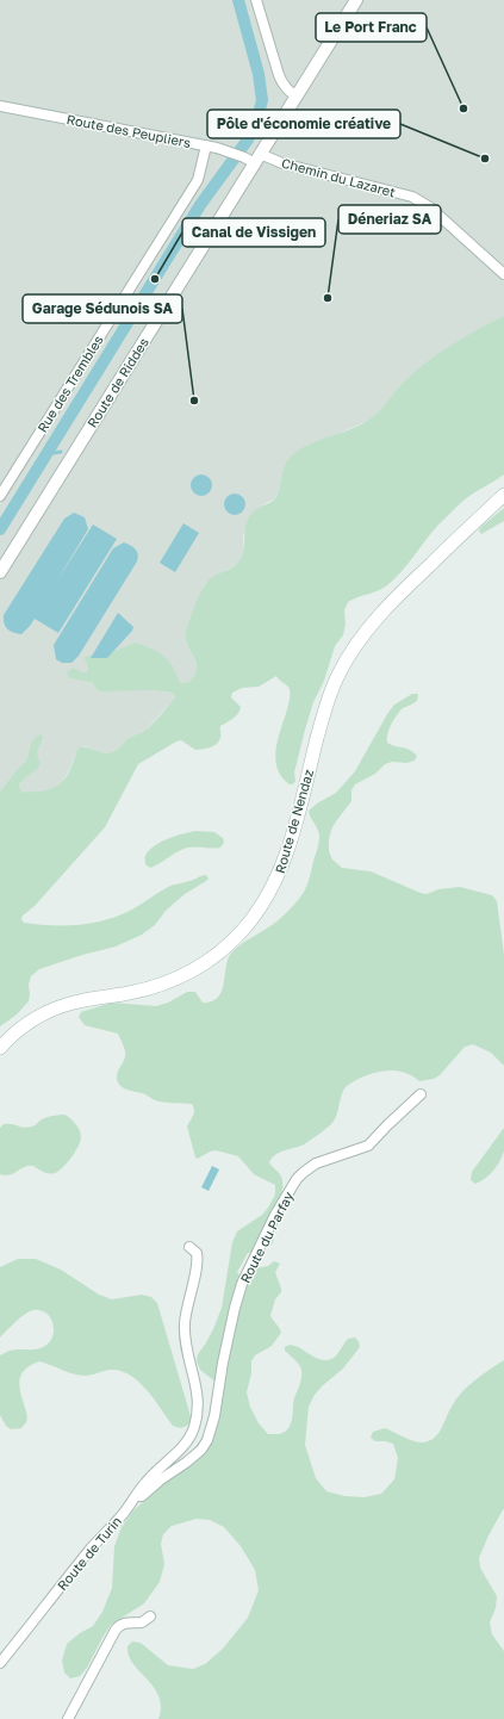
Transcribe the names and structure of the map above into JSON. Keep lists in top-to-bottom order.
{
  "streets": {
    "main road": ["Route de Nendaz"],
    "street": [
      "Route des Peupliers",
      "Chemin du Lazaret",
      "Route de Riddes",
      "Rue des Trembles",
      "Route du Parfay",
      "Route de Turin"
    ]
  },
  "crossings": [
    ["Route des Peupliers", "Chemin du Lazaret"],
    ["Route des Peupliers", "Route de Riddes"],
    ["Route des Peupliers", "Rue des Trembles"],
    ["Chemin du Lazaret", "Route de Riddes"],
    ["Route du Parfay", "Route de Turin"]
  ],
  "places": [
    "Le Port Franc",
    "Pôle d'économie créative",
    "Canal de Vissigen",
    "Déneriaz SA",
    "Garage Sédunois SA"
  ]
}
